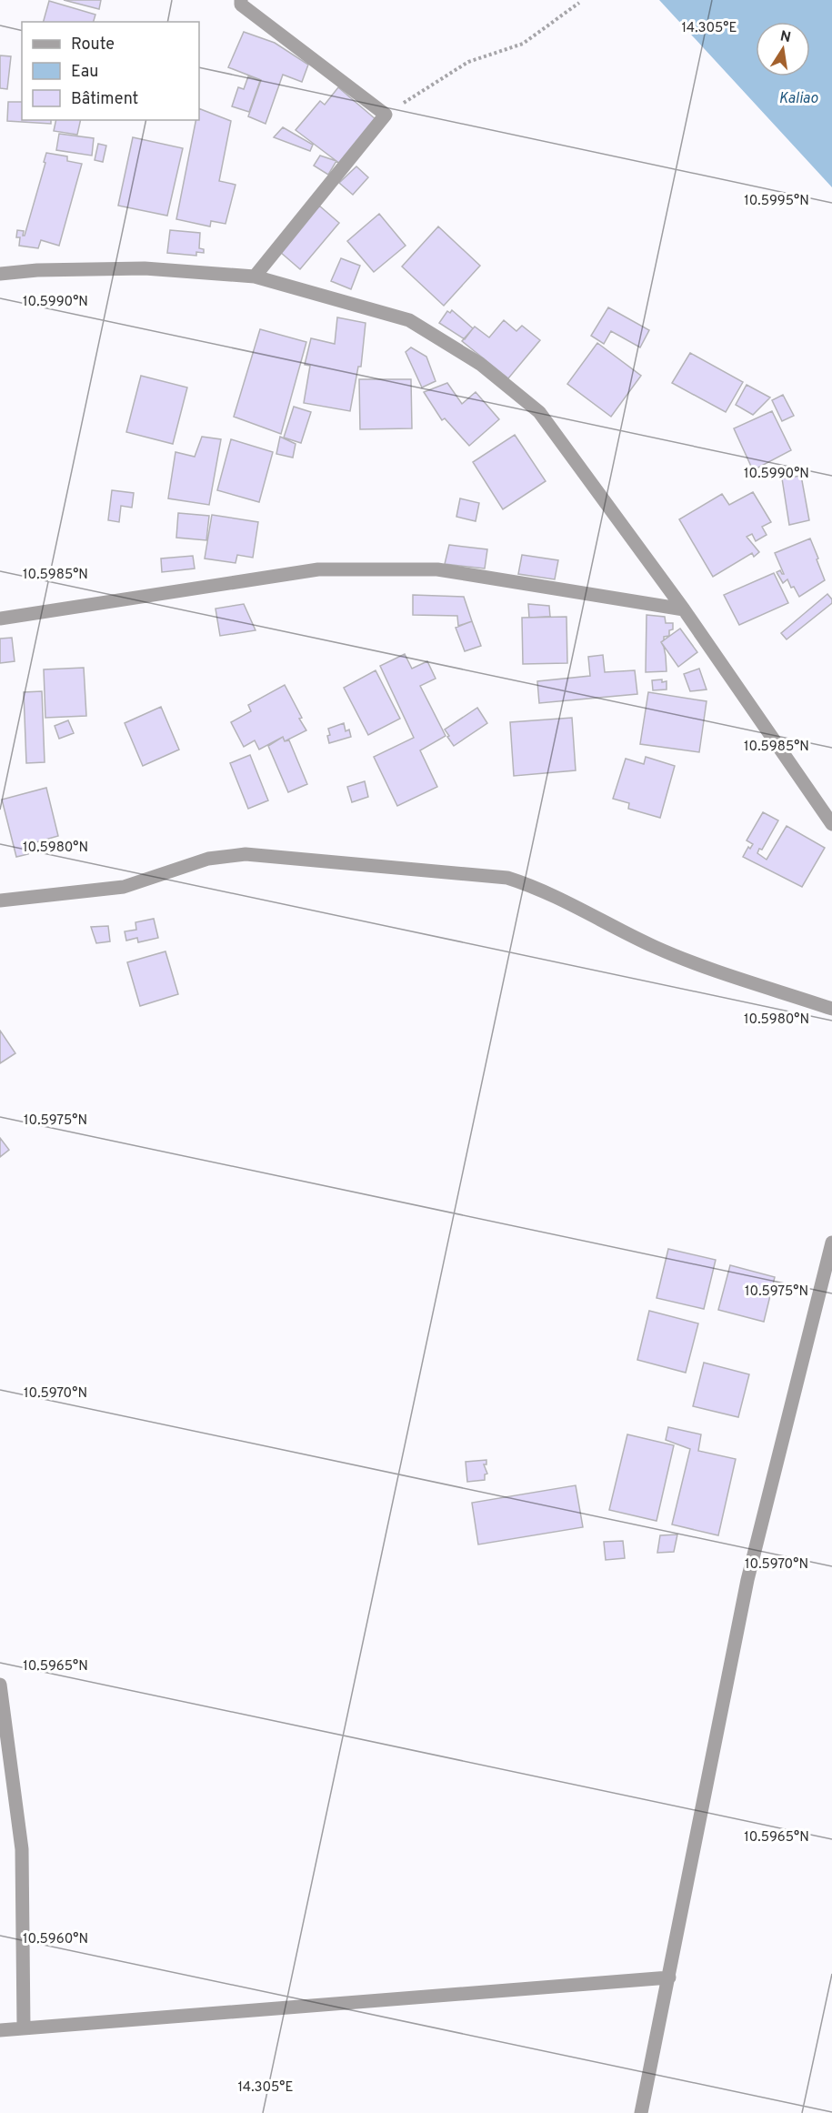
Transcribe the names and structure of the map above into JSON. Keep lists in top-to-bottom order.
{
  "water": ["Kaliao"],
  "legend": ["Route", "Eau", "Bâtiment"],
  "north": "top",
  "coordinates": [
    "14.305°E",
    "10.5995°N",
    "10.5990°N",
    "10.5985°N",
    "10.5980°N",
    "10.5975°N",
    "10.5970°N",
    "10.5965°N",
    "10.5960°N"
  ]
}
